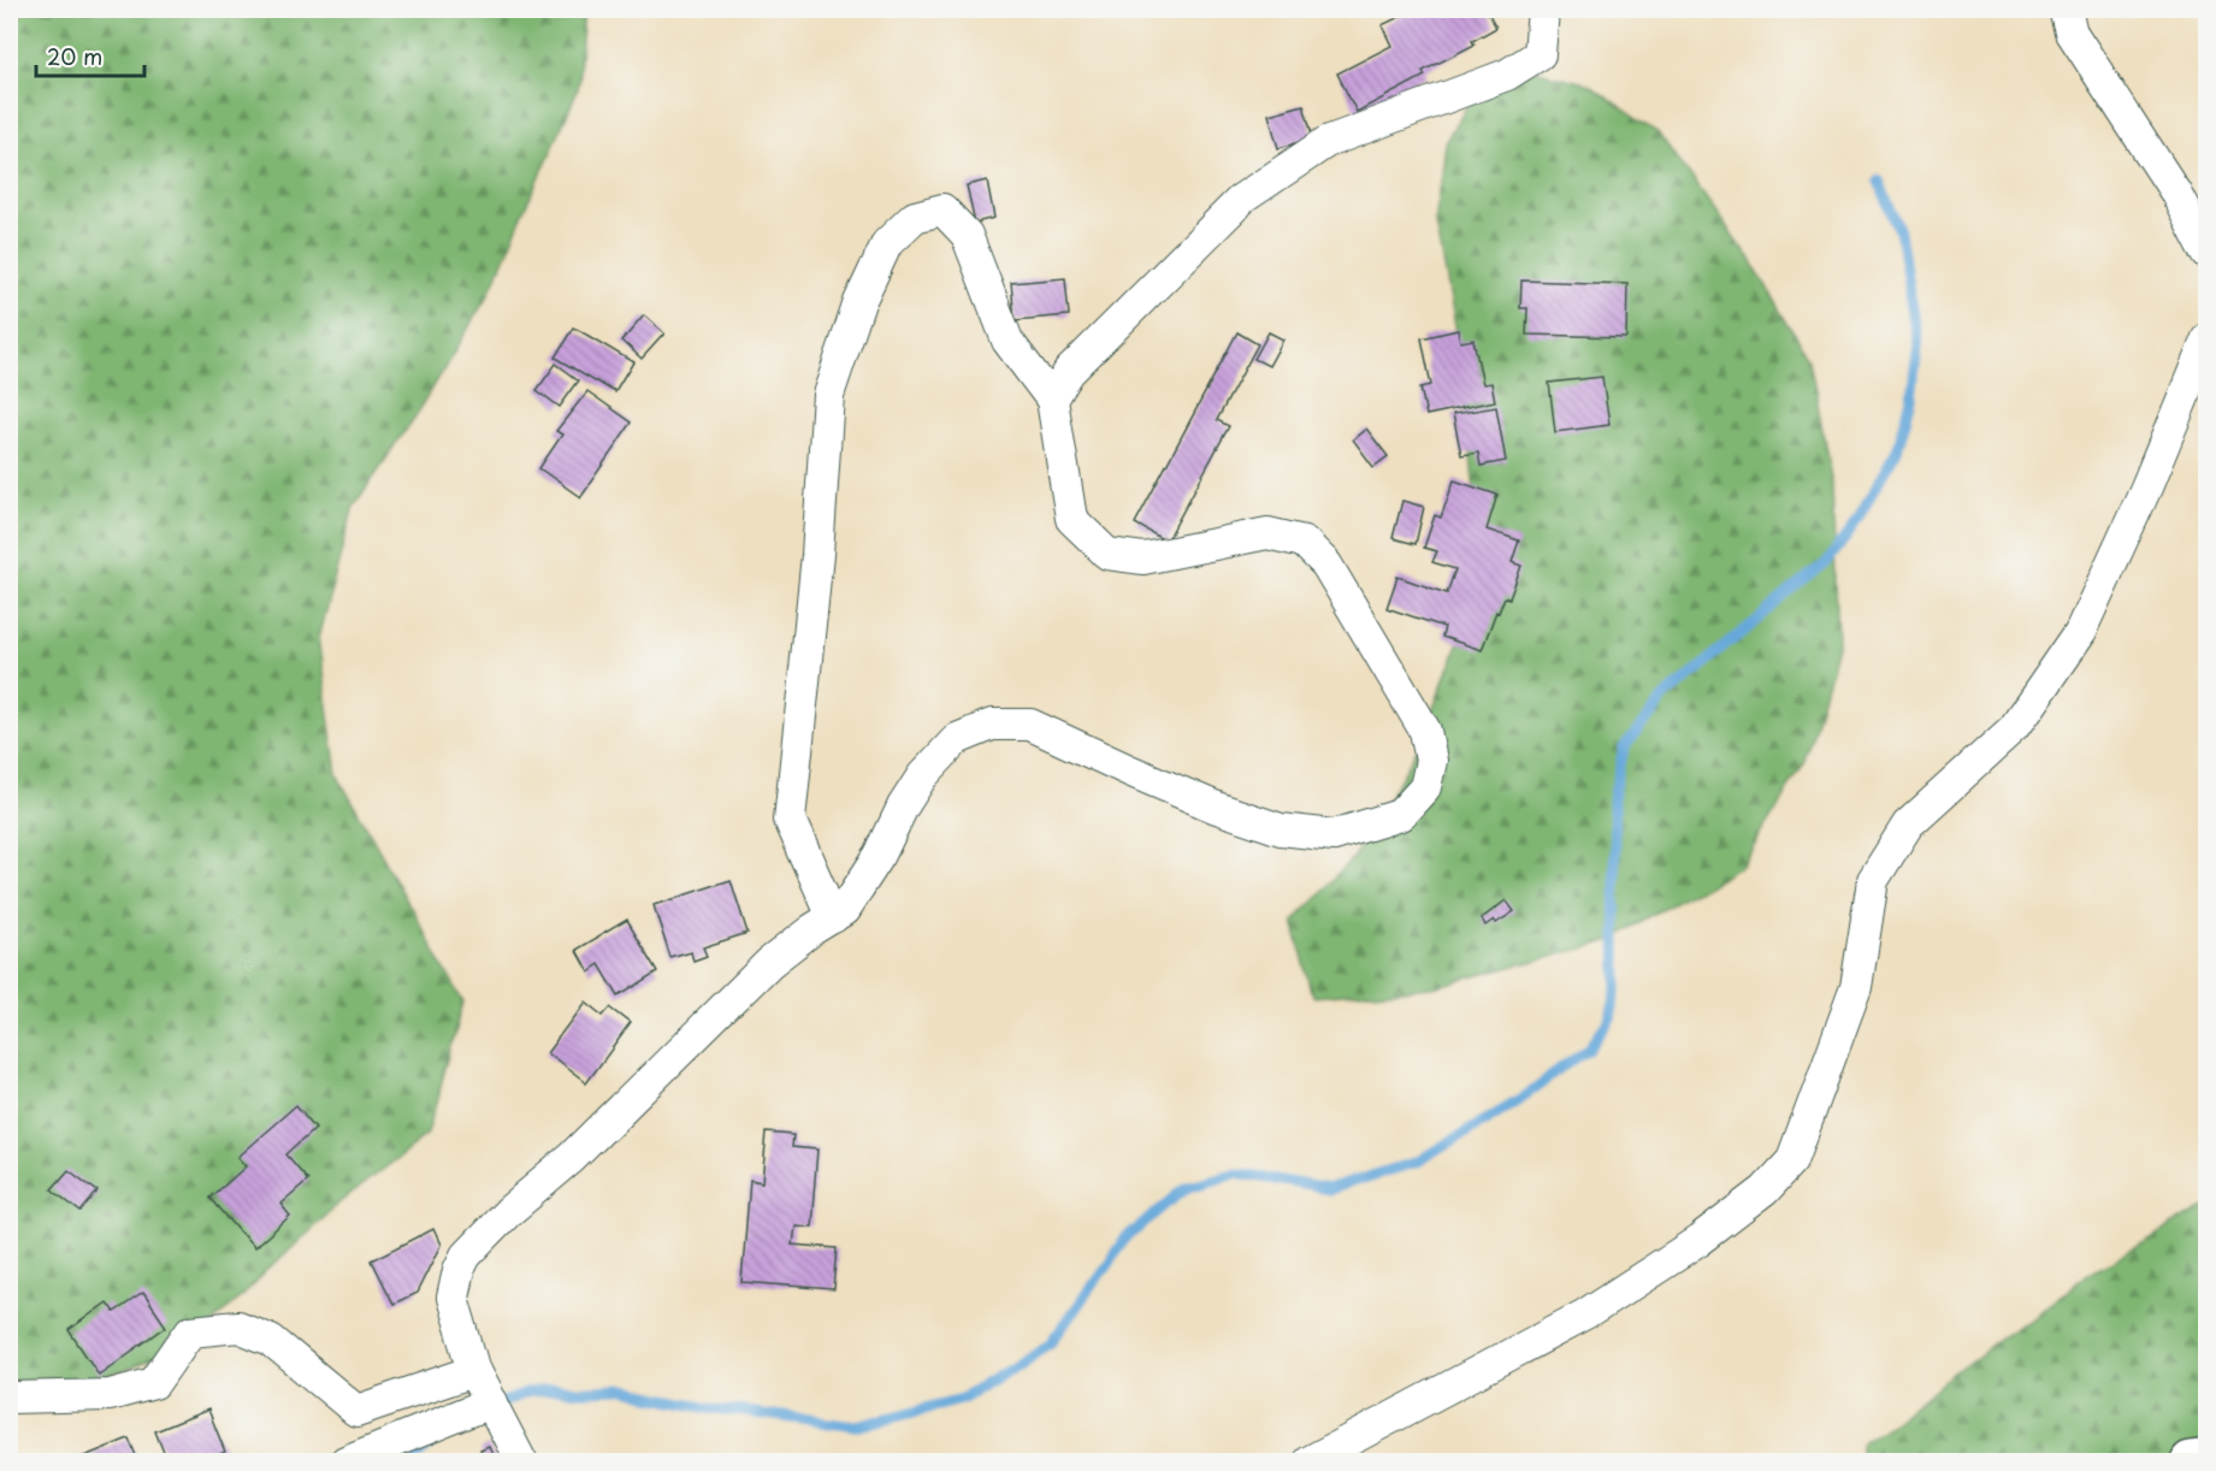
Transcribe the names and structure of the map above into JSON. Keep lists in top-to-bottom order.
{
  "scale_bar": "20 m"
}
